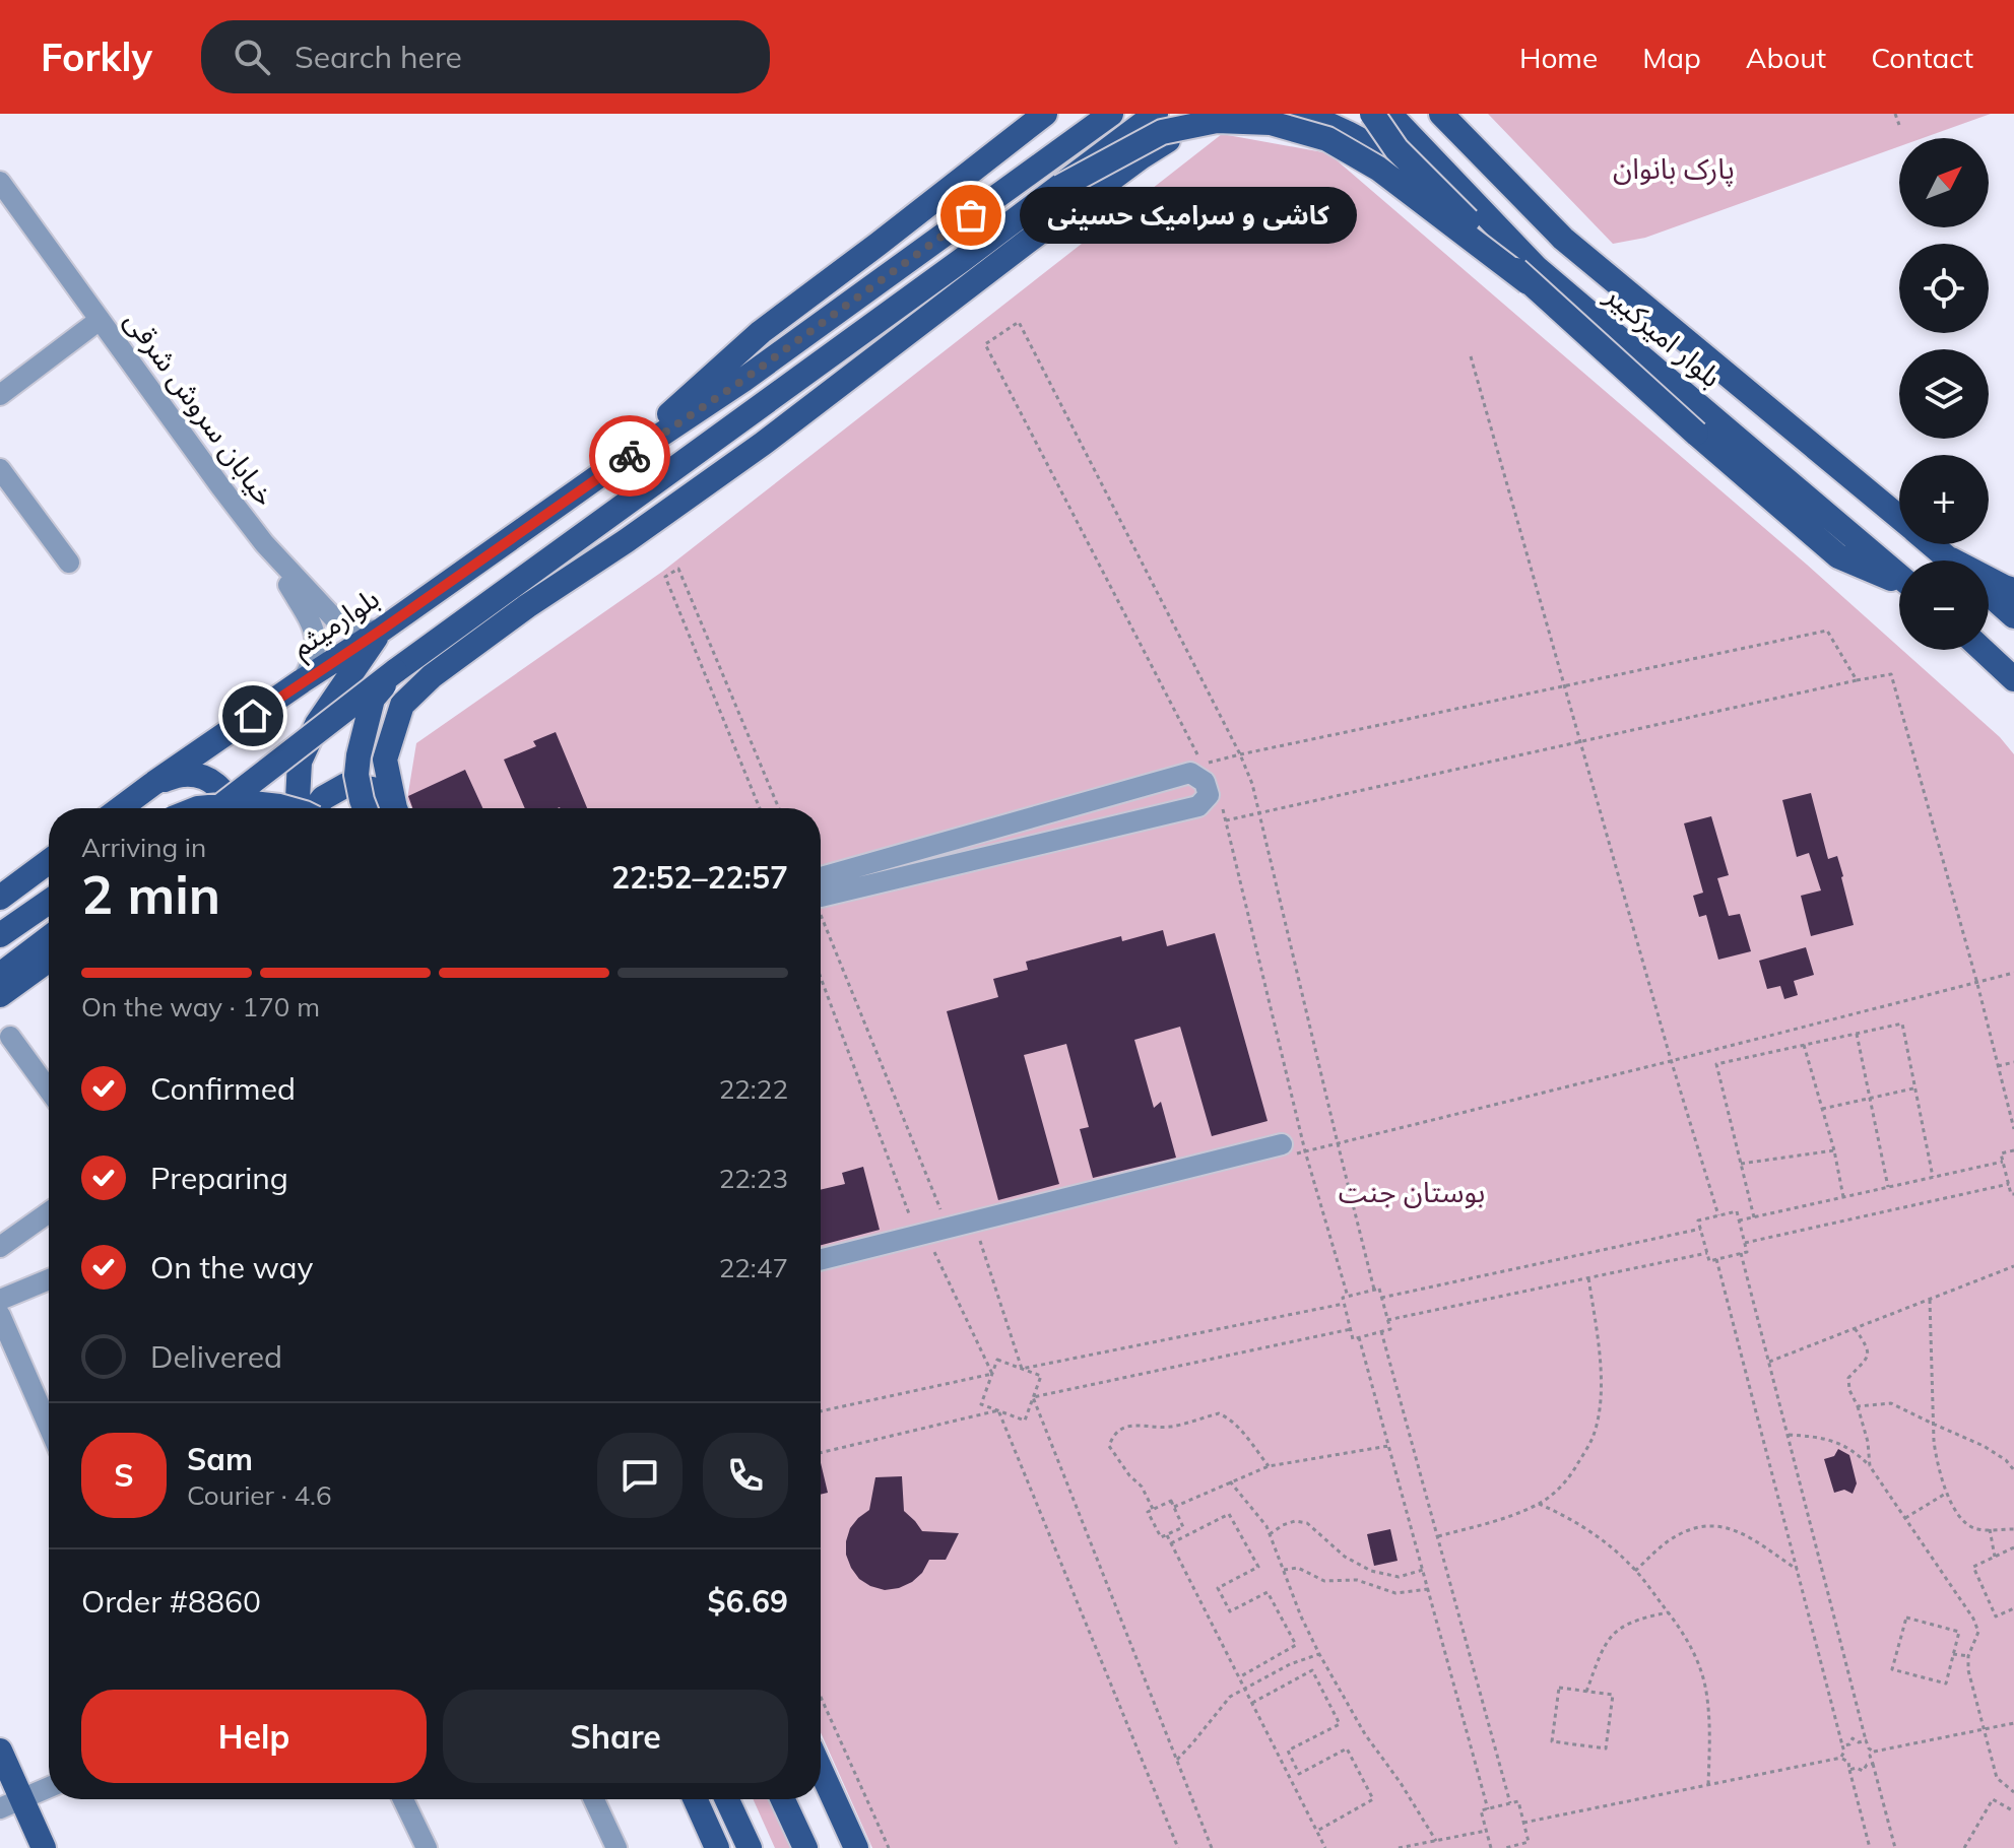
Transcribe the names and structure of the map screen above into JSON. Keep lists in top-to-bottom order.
{
  "streets": {
    "main road": ["بلوار امیرکبیر", "بلوارمیثم"],
    "street": ["خیابان سروش شرقی"]
  },
  "crossings": [
    ["خیابان سروش شرقی", "بلوارمیثم"]
  ],
  "parks": ["پارک بانوان", "بوستان جنت"],
  "places": ["کاشی و سرامیک حسینی"],
  "north": "top right",
  "page": {
    "header": "Forkly",
    "search": "Search here",
    "nav": [
      "Home",
      "Map",
      "About",
      "Contact"
    ],
    "map_buttons": ["+", "−"],
    "bubble": "کاشی و سرامیک حسینی",
    "heading": ["2 min", "Arriving in", "22:52–22:57"],
    "panel": [
      "Sam",
      "Courier · 4.6",
      "Order #8860",
      "$6.69"
    ],
    "bar": "On the way · 170 m",
    "list": [
      ["Confirmed", "22:22"],
      ["Preparing", "22:23"],
      ["On the way", "22:47"],
      "Delivered"
    ],
    "round": "S",
    "buttons": ["Help", "Share"]
  }
}
